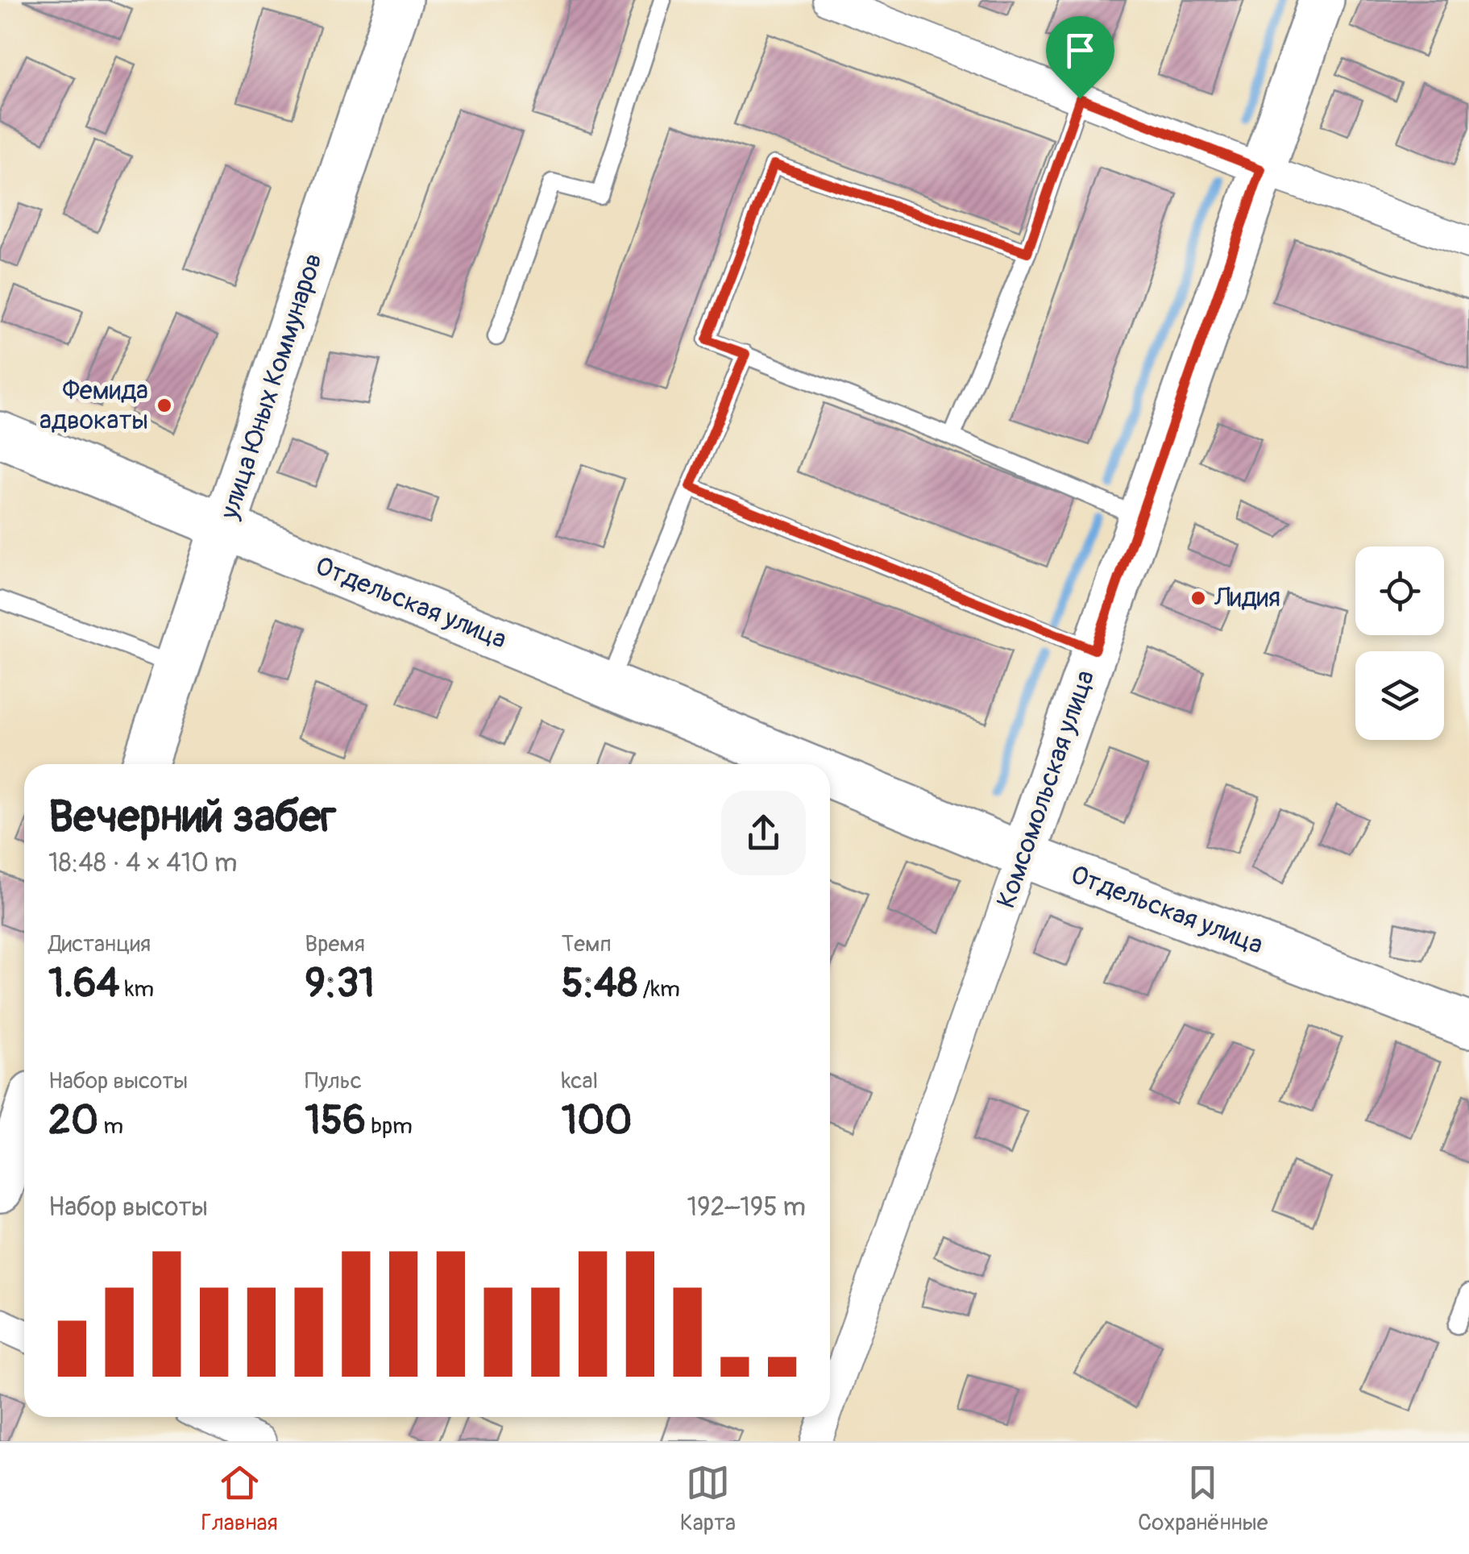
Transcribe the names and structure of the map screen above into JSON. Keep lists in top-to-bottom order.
{
  "streets": {
    "street": ["улица Юных Коммунаров", "Отдельская улица", "Комсомольская улица"]
  },
  "crossings": [
    ["улица Юных Коммунаров", "Отдельская улица"],
    ["Отдельская улица", "Комсомольская улица"]
  ],
  "places": ["Фемида адвокаты", "Лидия"],
  "page": {
    "heading": ["Вечерний забег", "18:48 · 4 × 410 m"],
    "stats": [
      ["Дистанция", "1.64 km"],
      ["Время", "9:31"],
      ["Темп", "5:48 /km"],
      ["Набор высоты", "20 m"],
      ["Пульс", "156 bpm"],
      ["kcal", "100"]
    ],
    "chart": ["Набор высоты", "192–195 m"],
    "tabs": ["Главная", "Карта", "Сохранённые"]
  }
}
